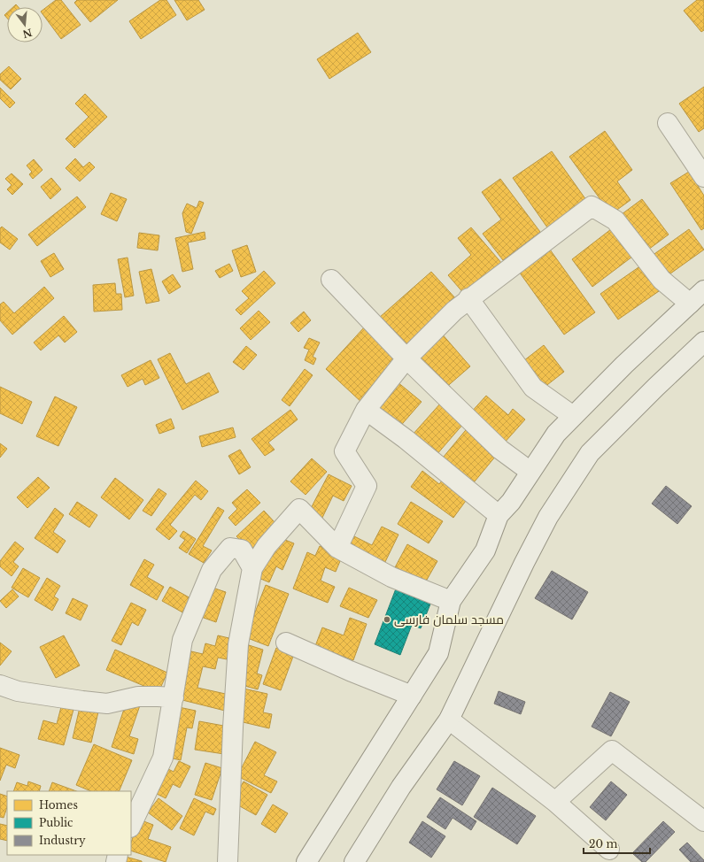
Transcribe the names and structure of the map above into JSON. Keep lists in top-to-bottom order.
{
  "places": ["مسجد سلمان فارسی"],
  "legend": ["Homes", "Public", "Industry"],
  "scale_bar": "20 m",
  "north": "bottom"
}
